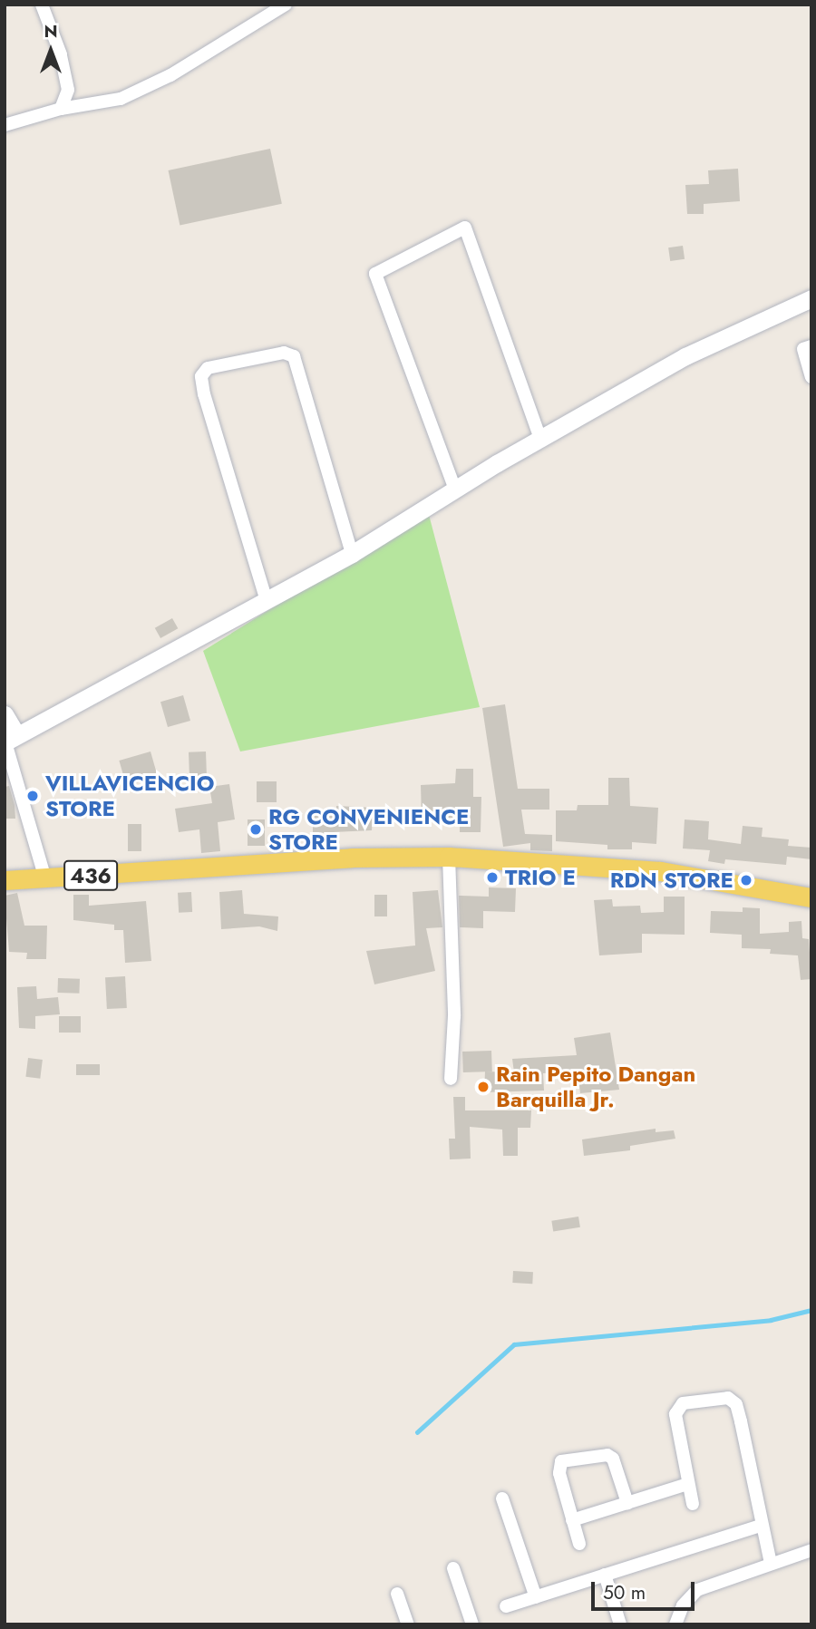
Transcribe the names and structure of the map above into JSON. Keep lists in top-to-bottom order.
{
  "streets": {
    "main road": ["436"]
  },
  "places": [
    "VILLAVICENCIO STORE",
    "RG CONVENIENCE STORE",
    "TRIO E",
    "RDN STORE",
    "Rain Pepito Dangan Barquilla Jr."
  ],
  "scale_bar": "50 m",
  "north": "top"
}
